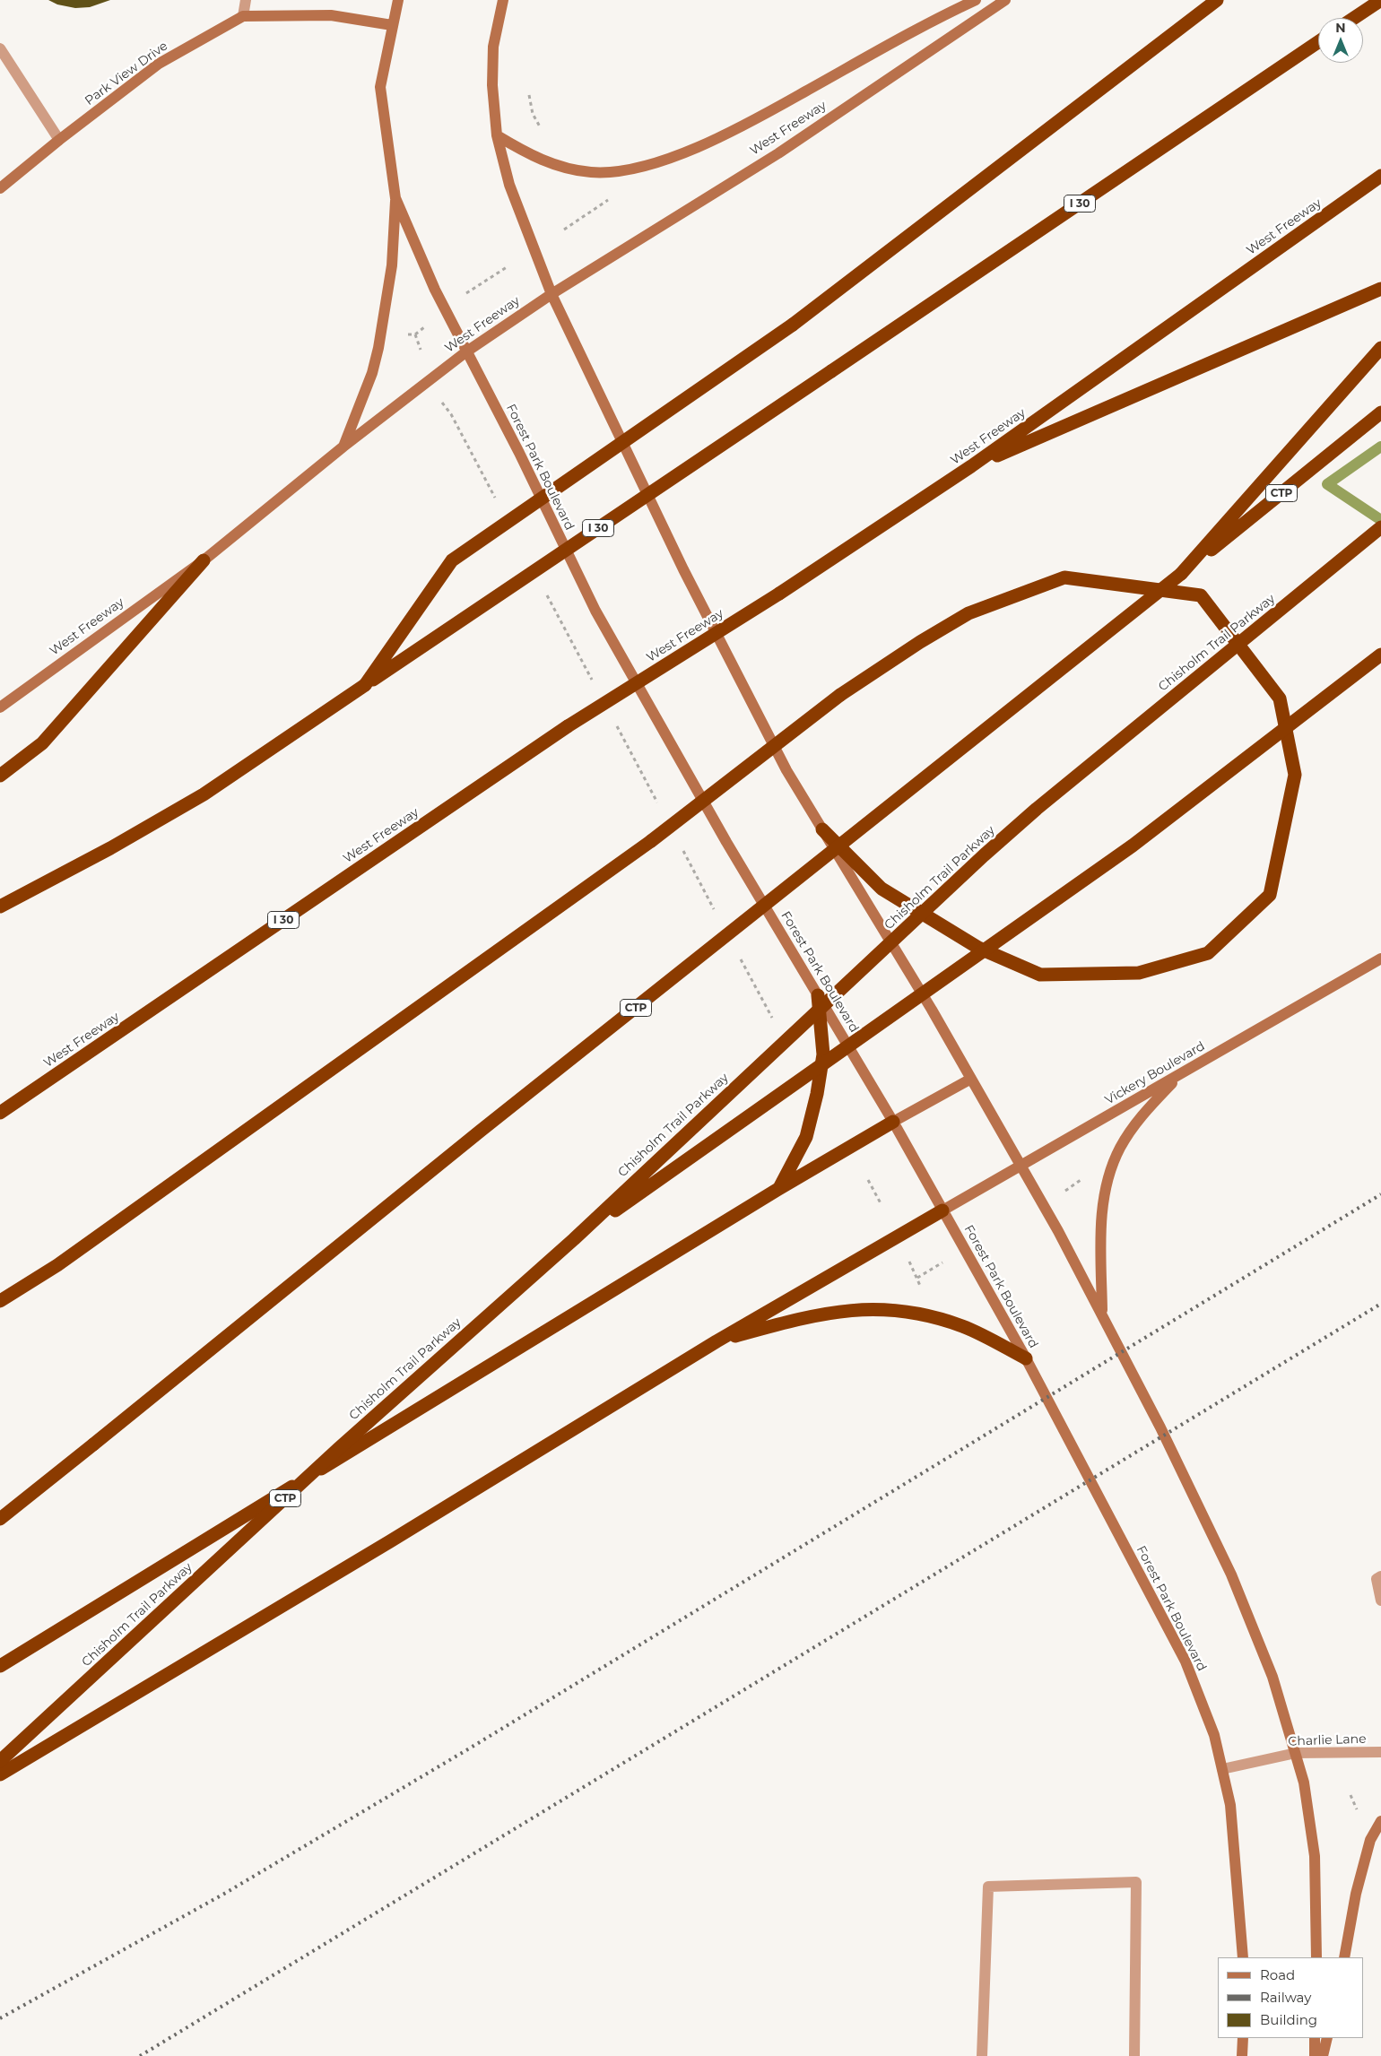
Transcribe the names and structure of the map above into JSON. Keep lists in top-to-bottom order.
{
  "streets": {
    "highway": [
      "West Freeway",
      "I 30",
      "CTP",
      "Chisholm Trail Parkway"
    ],
    "main road": ["Park View Drive", "Forest Park Boulevard", "Vickery Boulevard"],
    "street": ["Charlie Lane"]
  },
  "crossings": [
    ["Park View Drive", "Forest Park Boulevard"],
    ["West Freeway", "Forest Park Boulevard"],
    ["Forest Park Boulevard", "Vickery Boulevard"],
    ["Forest Park Boulevard", "Charlie Lane"]
  ],
  "legend": ["Road", "Railway", "Building"],
  "north": "top"
}
